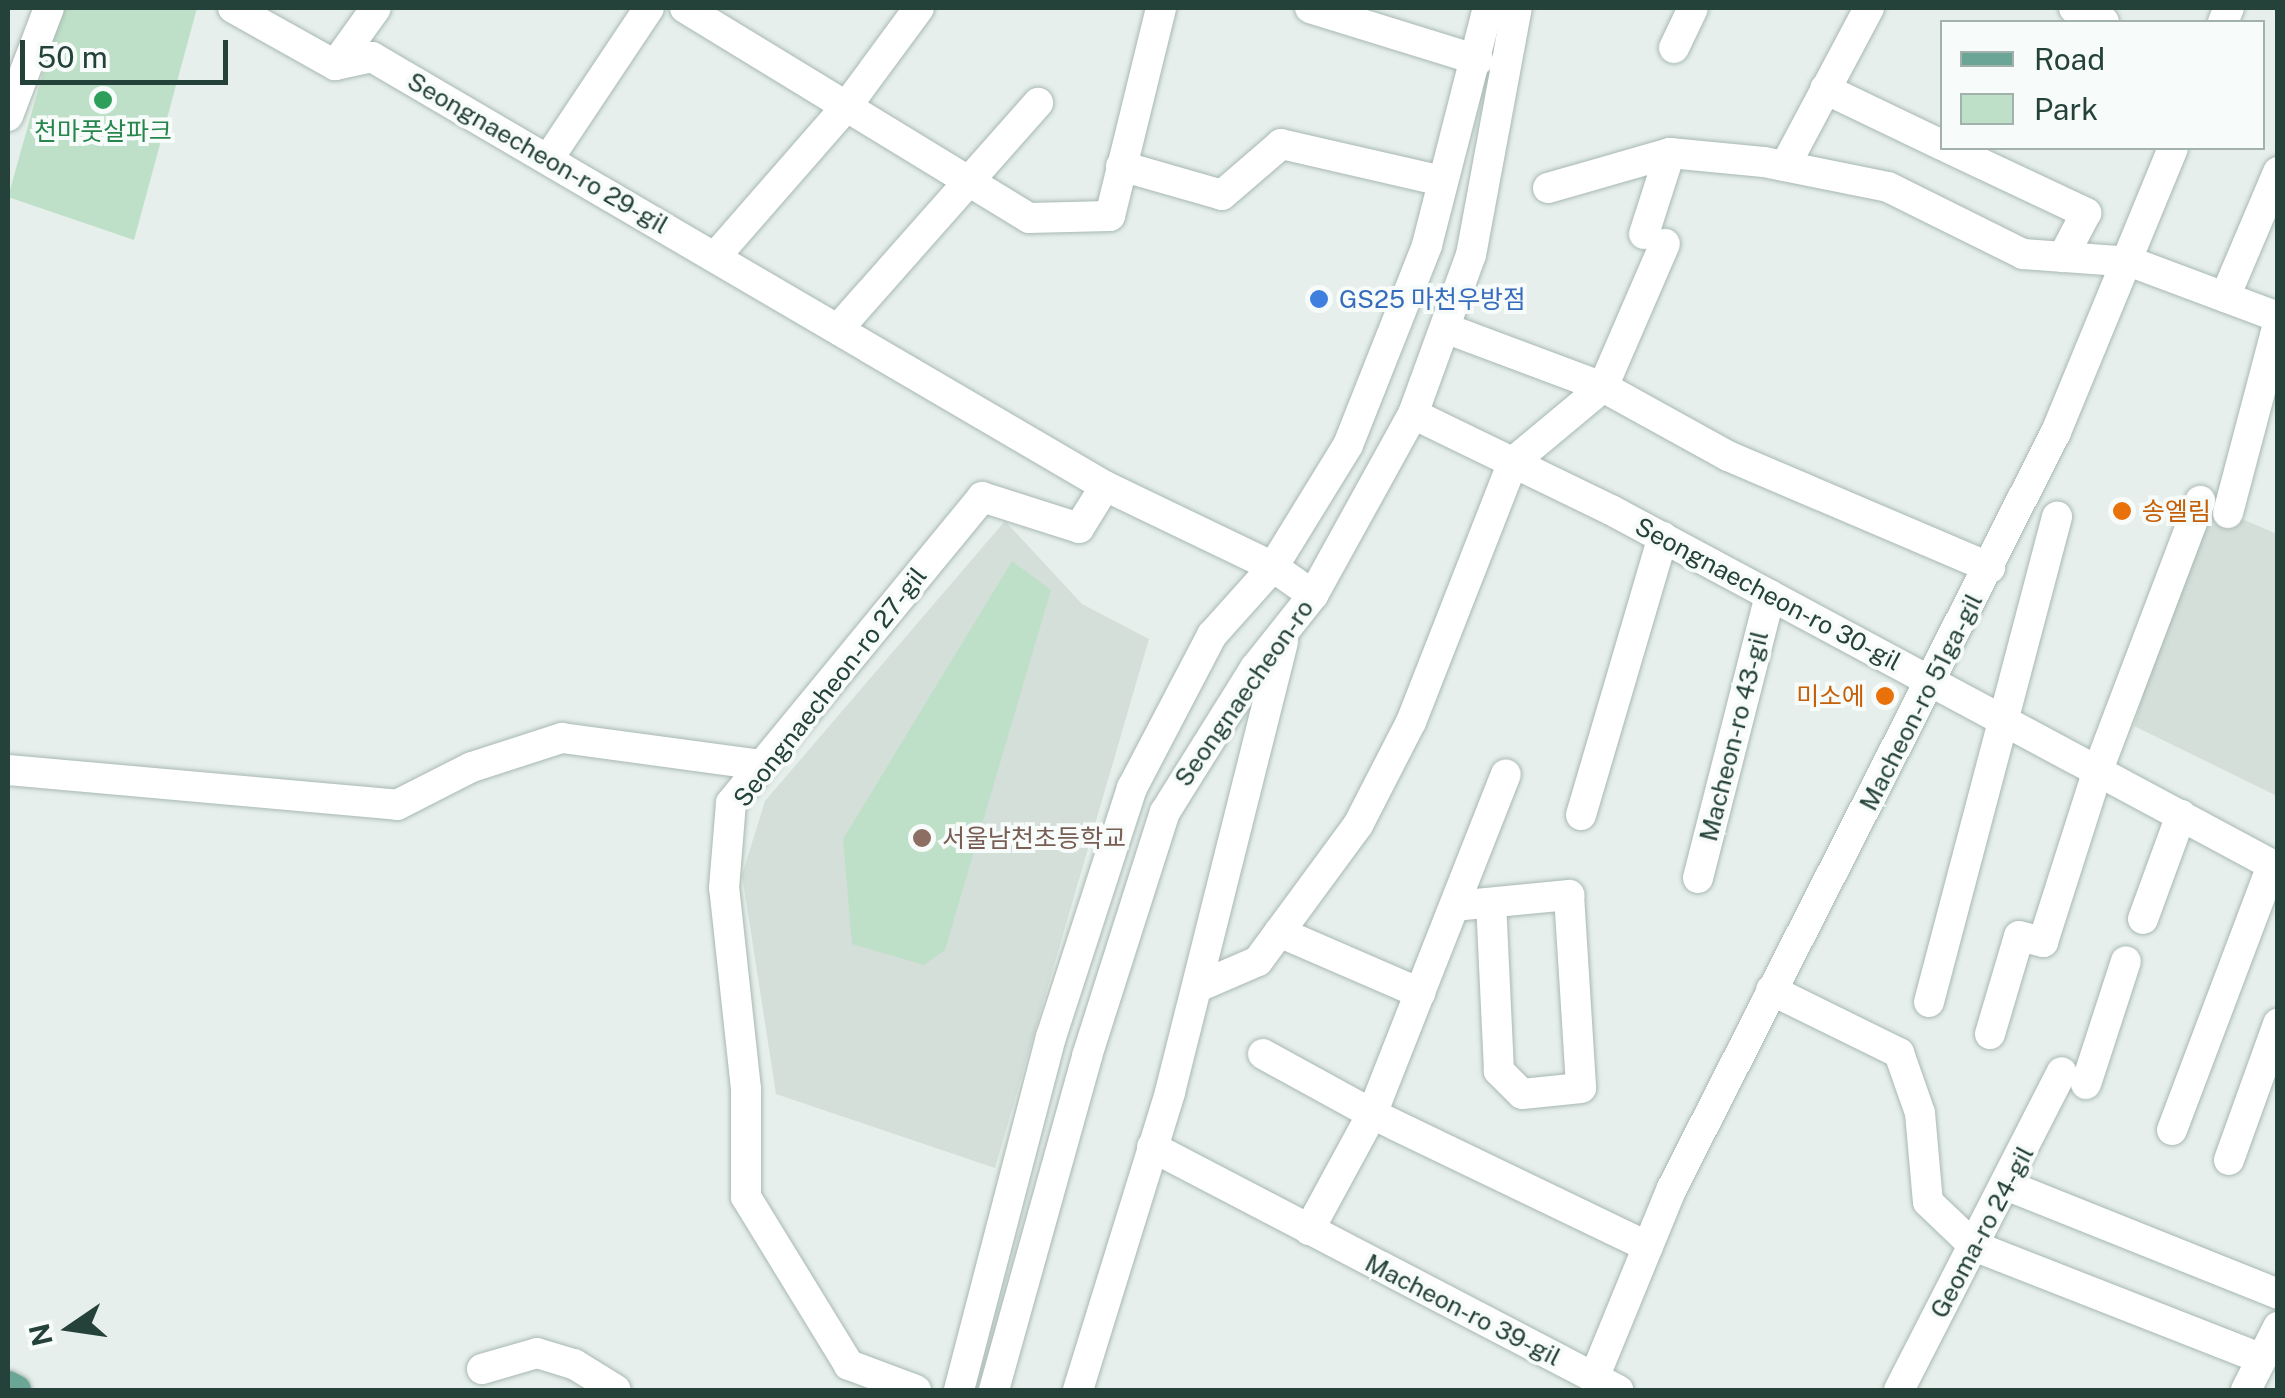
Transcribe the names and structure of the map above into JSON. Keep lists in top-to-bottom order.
{
  "streets": {
    "street": [
      "Seongnaecheon-ro 29-gil",
      "Seongnaecheon-ro 30-gil",
      "Seongnaecheon-ro 27-gil",
      "Seongnaecheon-ro",
      "Macheon-ro 51ga-gil",
      "Macheon-ro 43-gil",
      "Geoma-ro 24-gil",
      "Macheon-ro 39-gil"
    ]
  },
  "crossings": [
    ["Seongnaecheon-ro 29-gil", "Seongnaecheon-ro 27-gil"],
    ["Seongnaecheon-ro 29-gil", "Seongnaecheon-ro"],
    ["Seongnaecheon-ro 30-gil", "Seongnaecheon-ro"],
    ["Seongnaecheon-ro 30-gil", "Macheon-ro 51ga-gil"],
    ["Seongnaecheon-ro 30-gil", "Macheon-ro 43-gil"],
    ["Macheon-ro 51ga-gil", "Macheon-ro 39-gil"]
  ],
  "places": [
    "천마풋살파크",
    "GS25 마천우방점",
    "송엘림",
    "미소에",
    "서울남천초등학교"
  ],
  "legend": ["Road", "Park"],
  "scale_bar": "50 m",
  "north": "left"
}
